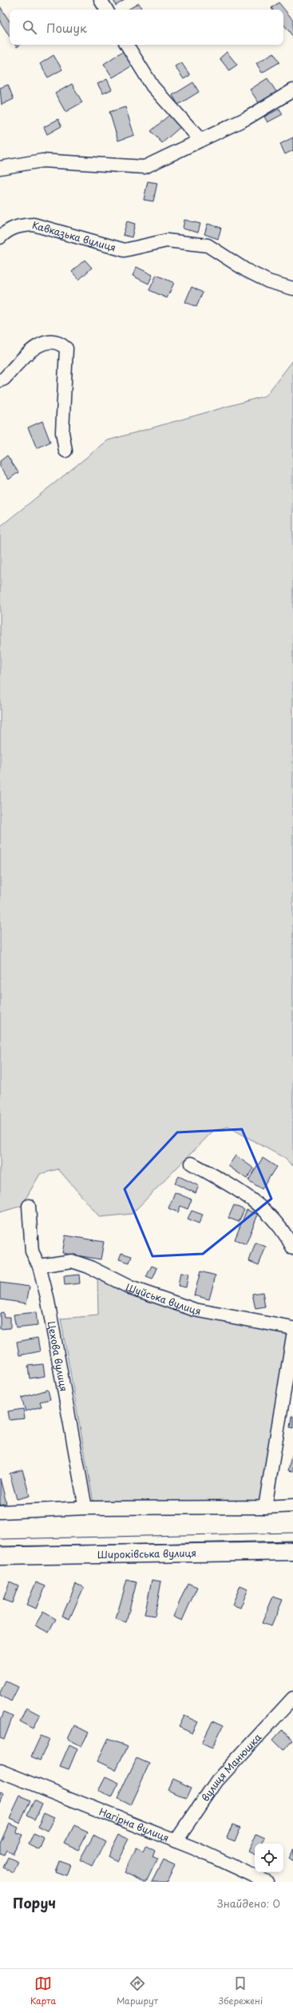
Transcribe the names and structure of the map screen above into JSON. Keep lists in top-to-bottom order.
{
  "streets": {
    "main road": ["Широківська вулиця"],
    "street": [
      "Кавказька вулиця",
      "Шуйська вулиця",
      "Цехова вулиця",
      "вулиця Манюшка",
      "Нагірна вулиця"
    ]
  },
  "crossings": [
    ["Шуйська вулиця", "Цехова вулиця"],
    ["вулиця Манюшка", "Нагірна вулиця"]
  ],
  "page": {
    "search": "Пошук",
    "heading": ["Поруч", "Знайдено: 0"],
    "nav": ["Карта", "Маршрут", "Збережені"]
  }
}
